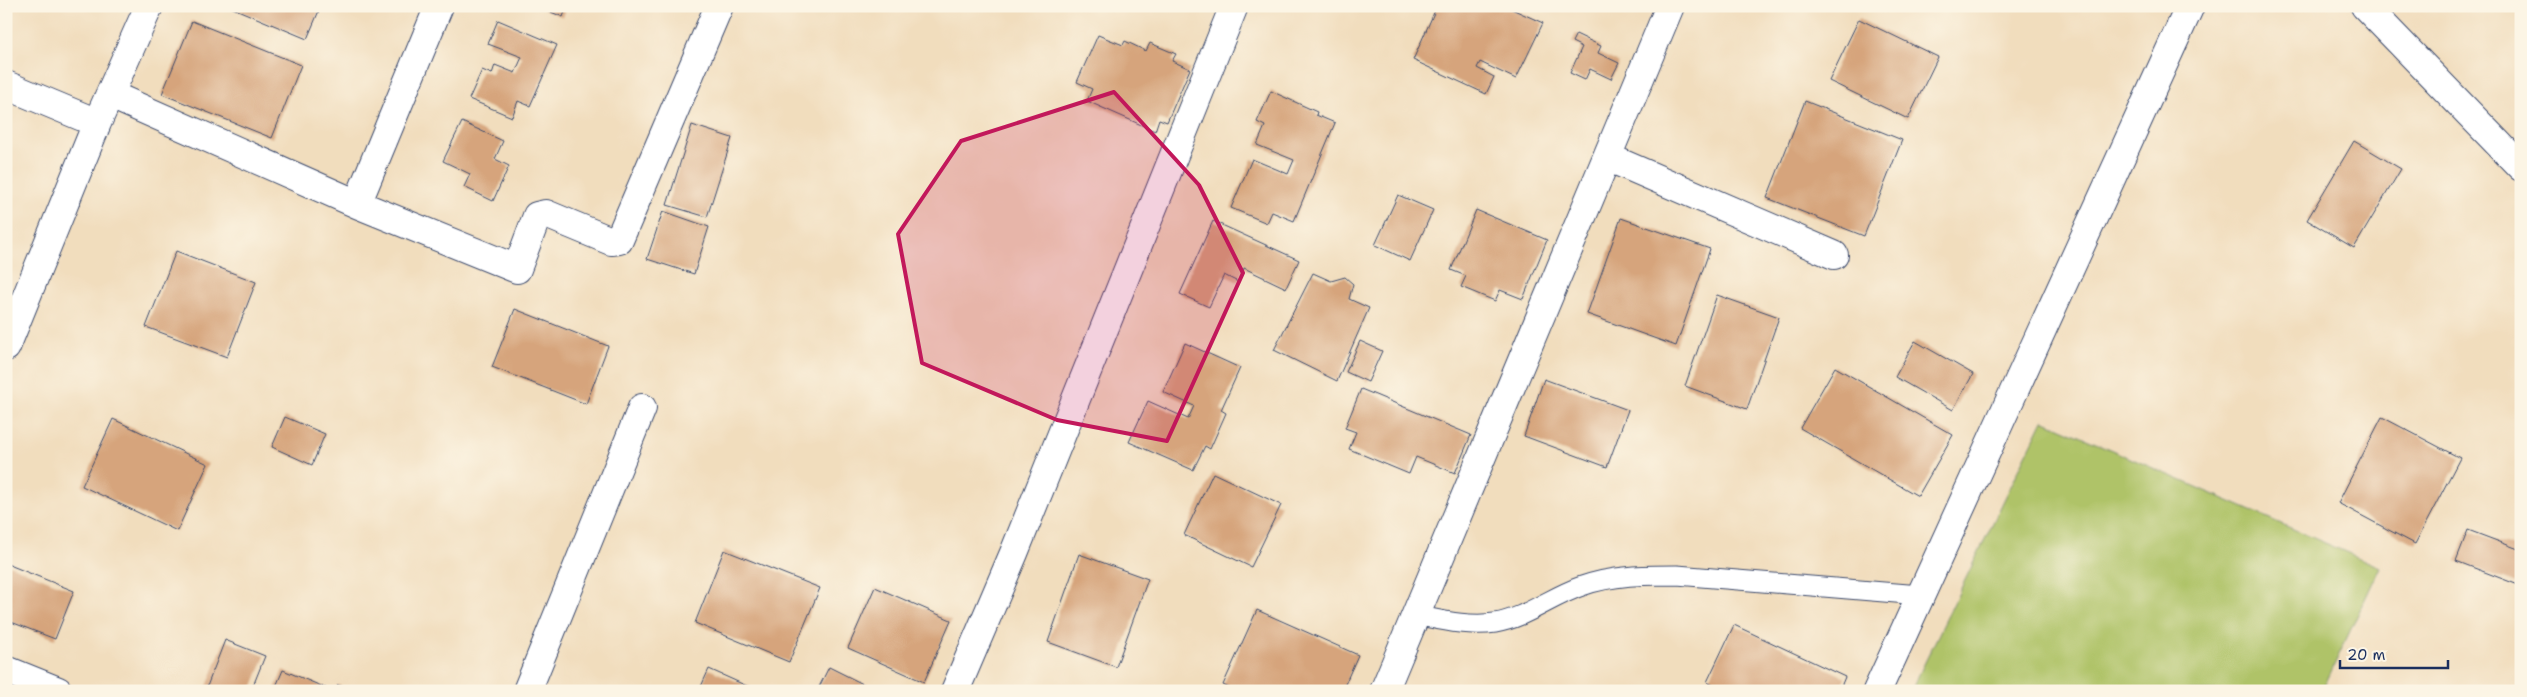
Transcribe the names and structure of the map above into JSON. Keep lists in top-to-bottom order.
{
  "scale_bar": "20 m"
}
